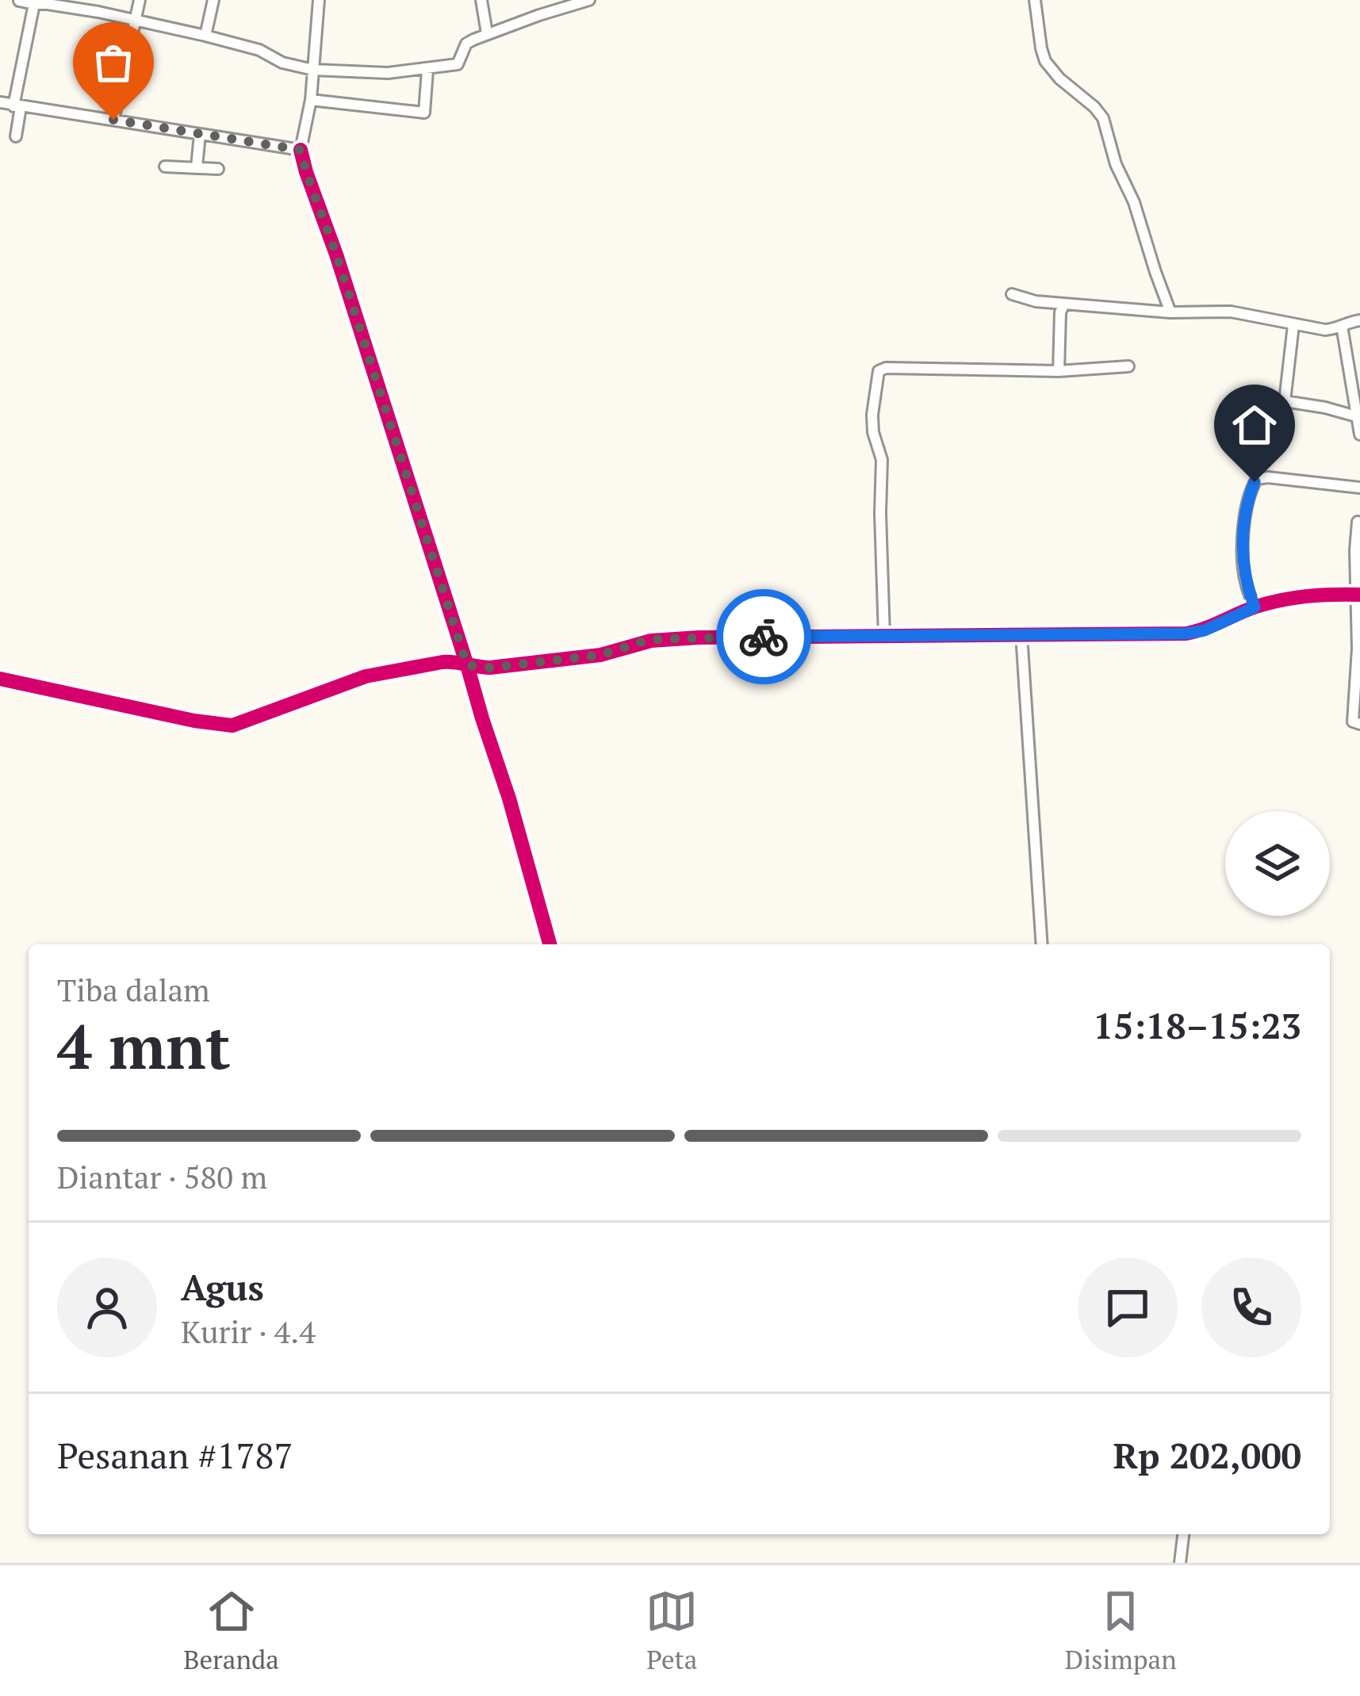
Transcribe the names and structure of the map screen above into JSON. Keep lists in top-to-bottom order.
{
  "page": {
    "heading": ["4 mnt", "Tiba dalam", "15:18–15:23"],
    "panel": [
      "Agus",
      "Kurir · 4.4",
      "Pesanan #1787",
      "Rp 202,000"
    ],
    "bar": "Diantar · 580 m",
    "tabs": ["Beranda", "Peta", "Disimpan"]
  }
}
